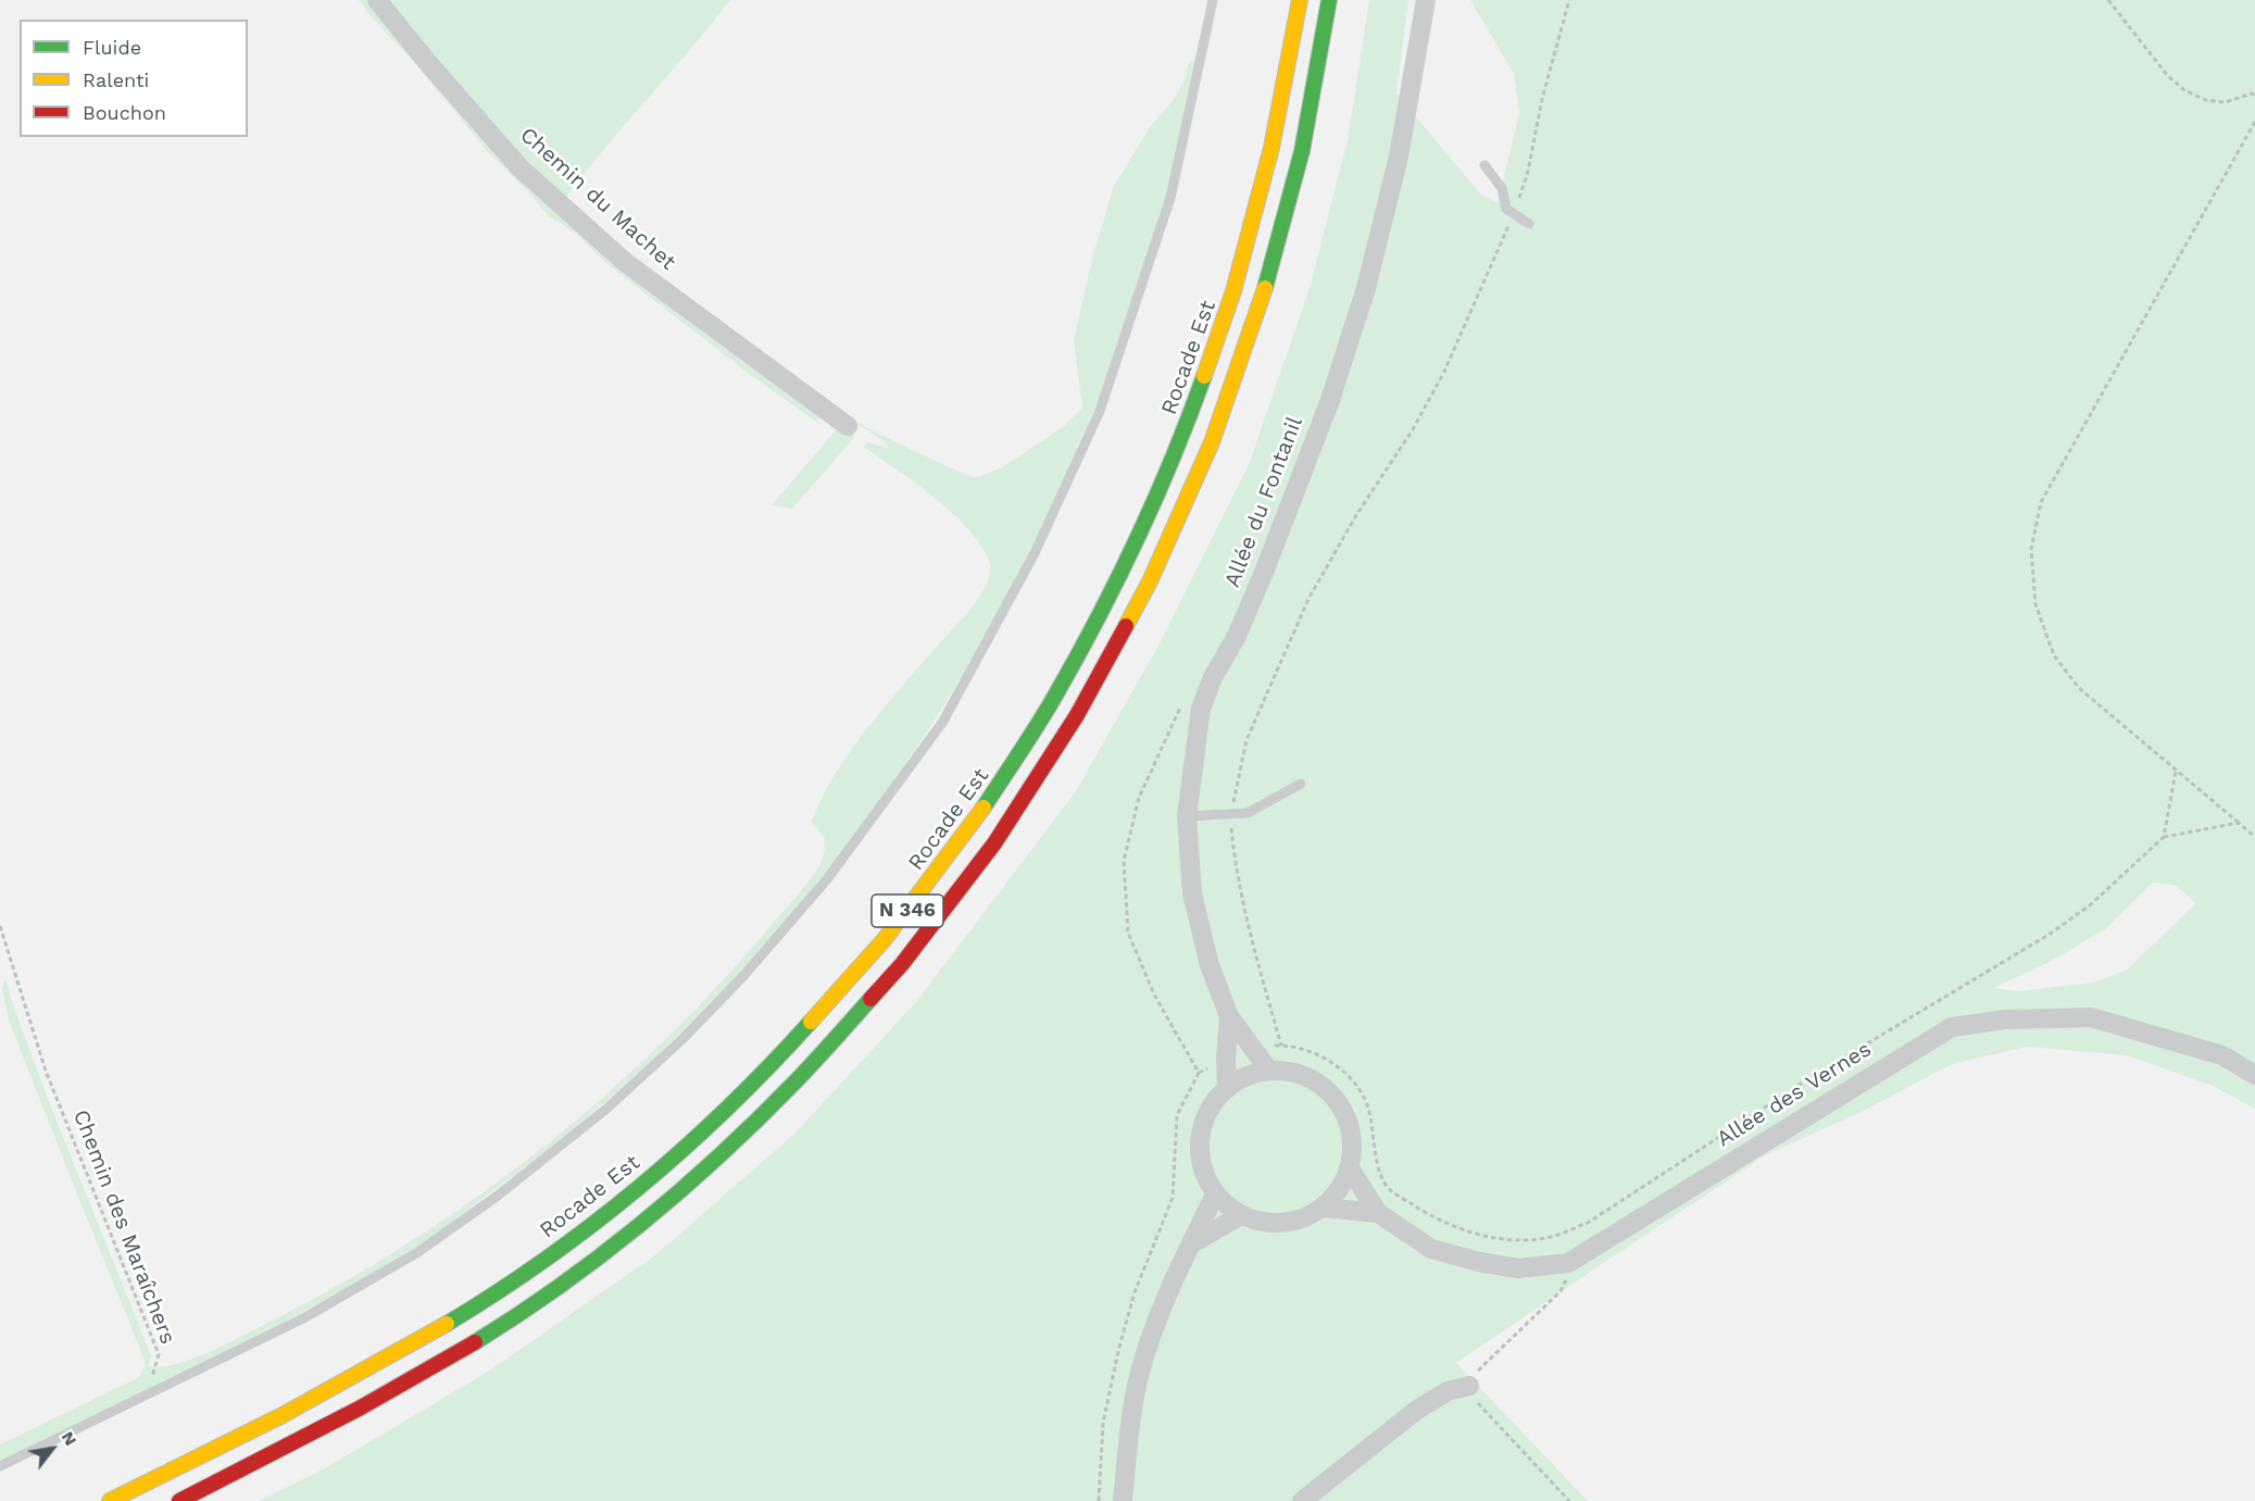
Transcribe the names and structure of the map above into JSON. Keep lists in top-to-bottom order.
{
  "streets": {
    "highway": ["Rocade Est", "N 346"],
    "street": ["Chemin du Machet", "Allée du Fontanil", "Allée des Vernes"],
    "path": ["Chemin des Maraîchers"]
  },
  "crossings": [
    ["Allée du Fontanil", "Allée des Vernes"]
  ],
  "legend": ["Fluide", "Ralenti", "Bouchon"],
  "north": "top right"
}
